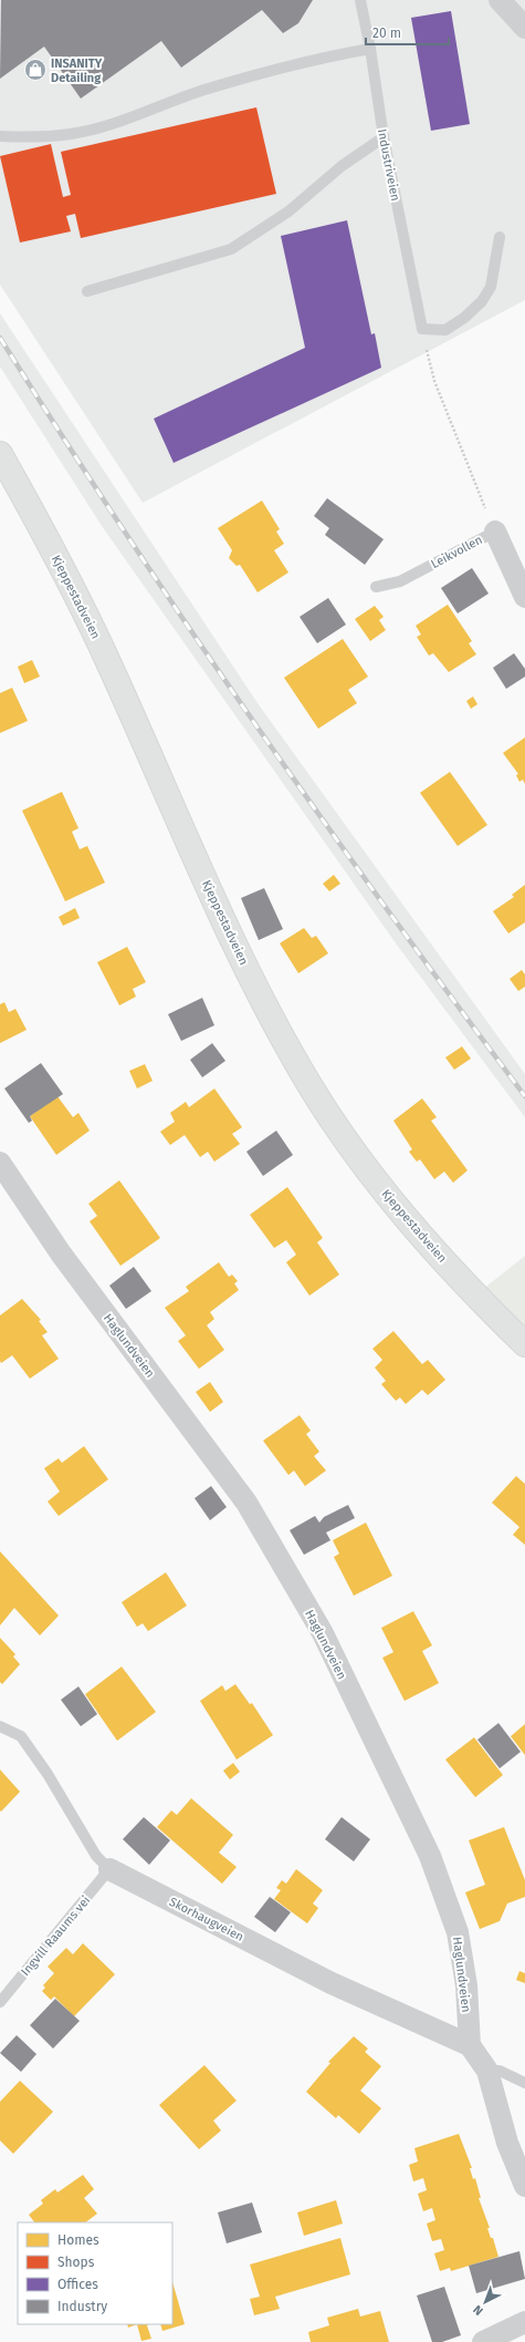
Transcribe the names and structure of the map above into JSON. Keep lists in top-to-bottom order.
{
  "streets": {
    "main road": ["Kjeppestadveien"],
    "street": ["Leikvollen", "Haglundveien", "Skorhaugveien"],
    "lane": ["Industriveien", "Ingvill Raaums vei"]
  },
  "crossings": [
    ["Haglundveien", "Skorhaugveien"],
    ["Skorhaugveien", "Ingvill Raaums vei"]
  ],
  "places": {
    "shop": ["INSANITY Detailing"]
  },
  "legend": [
    "Homes",
    "Shops",
    "Offices",
    "Industry"
  ],
  "scale_bar": "20 m",
  "north": "bottom left"
}
